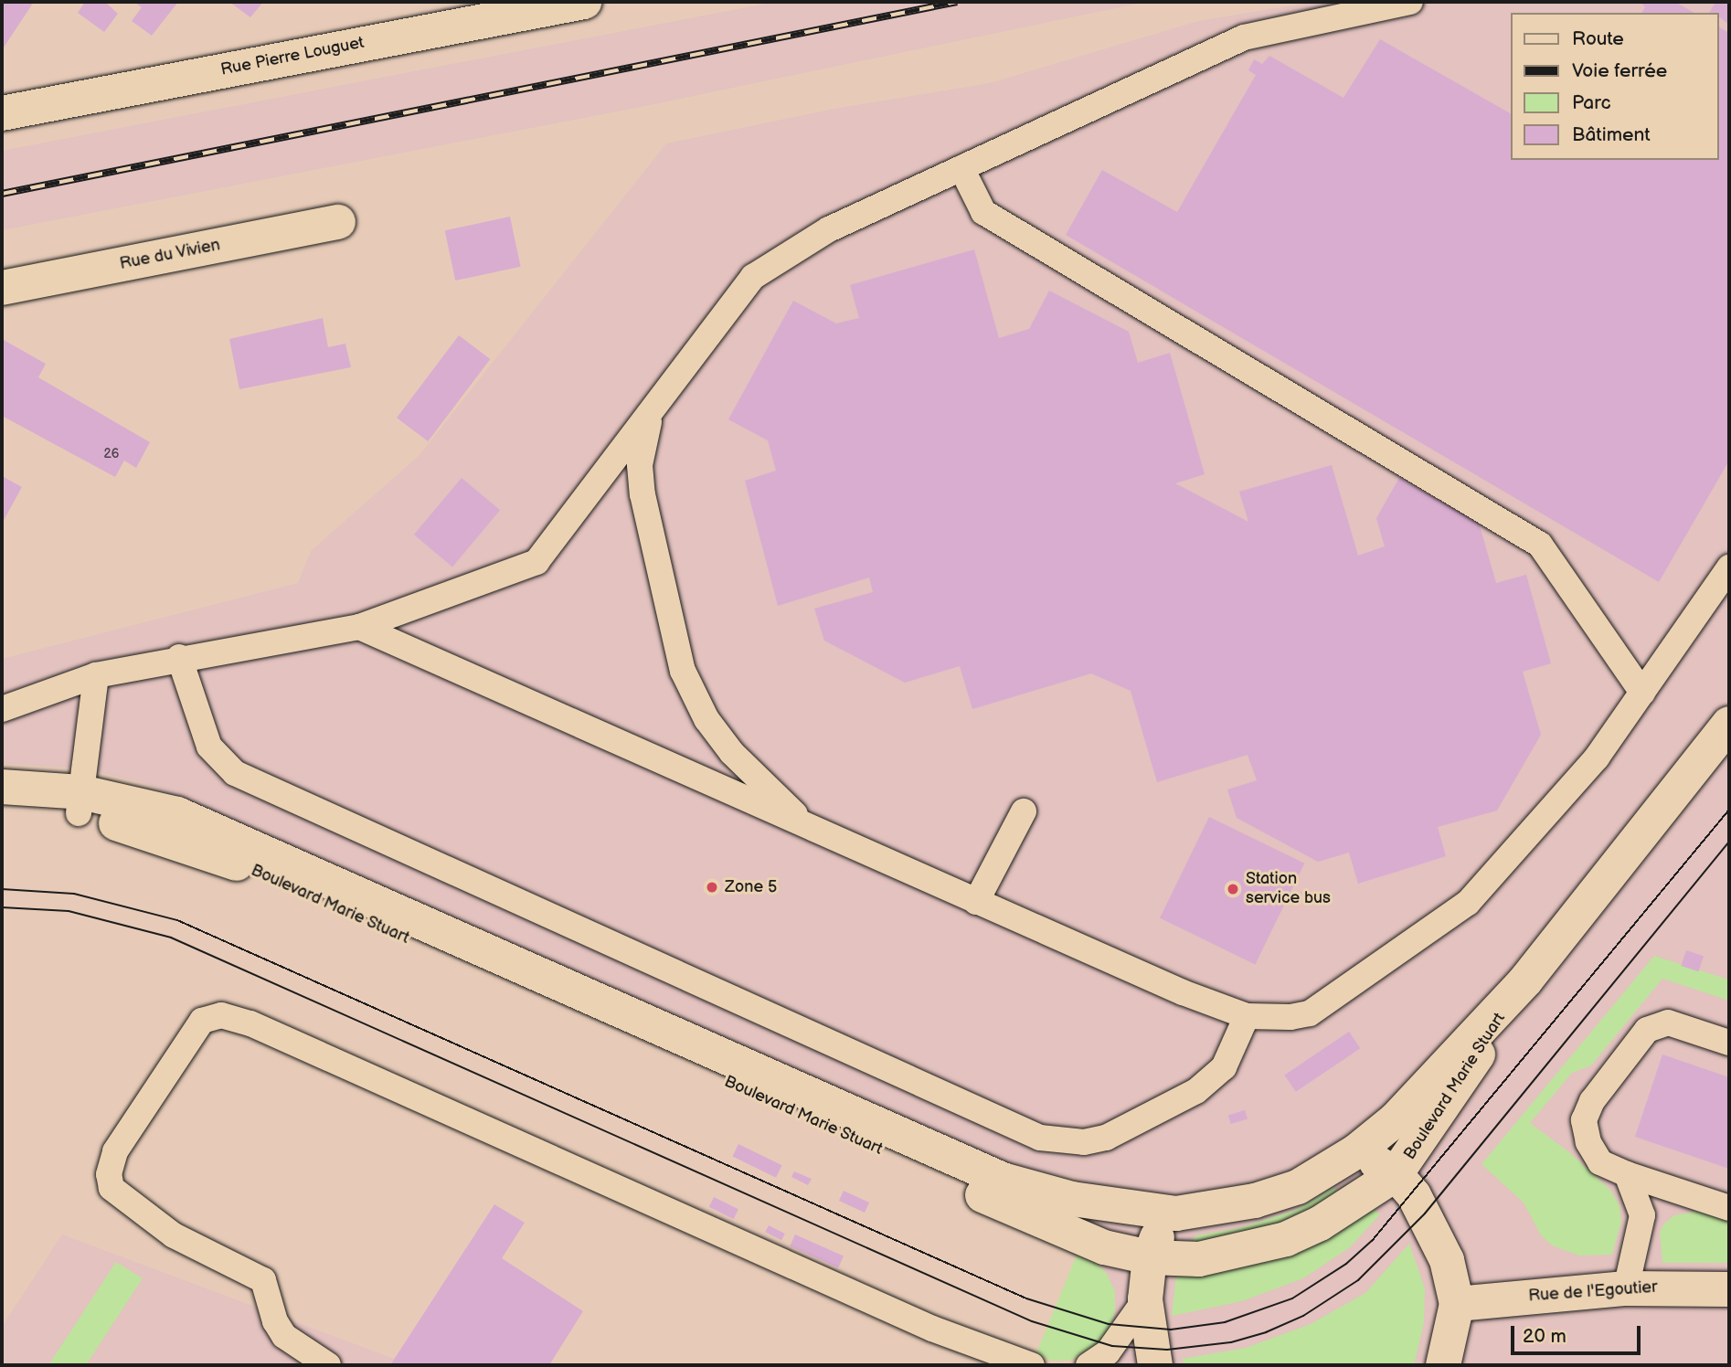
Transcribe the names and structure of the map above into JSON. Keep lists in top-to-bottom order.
{
  "streets": {
    "main road": [
      "Rue Pierre Louguet",
      "Rue du Vivien",
      "Boulevard Marie Stuart",
      "Rue de l'Egoutier"
    ]
  },
  "places": ["Zone 5", "Station service bus"],
  "house_numbers": ["26"],
  "legend": [
    "Route",
    "Voie ferrée",
    "Parc",
    "Bâtiment"
  ],
  "scale_bar": "20 m"
}
